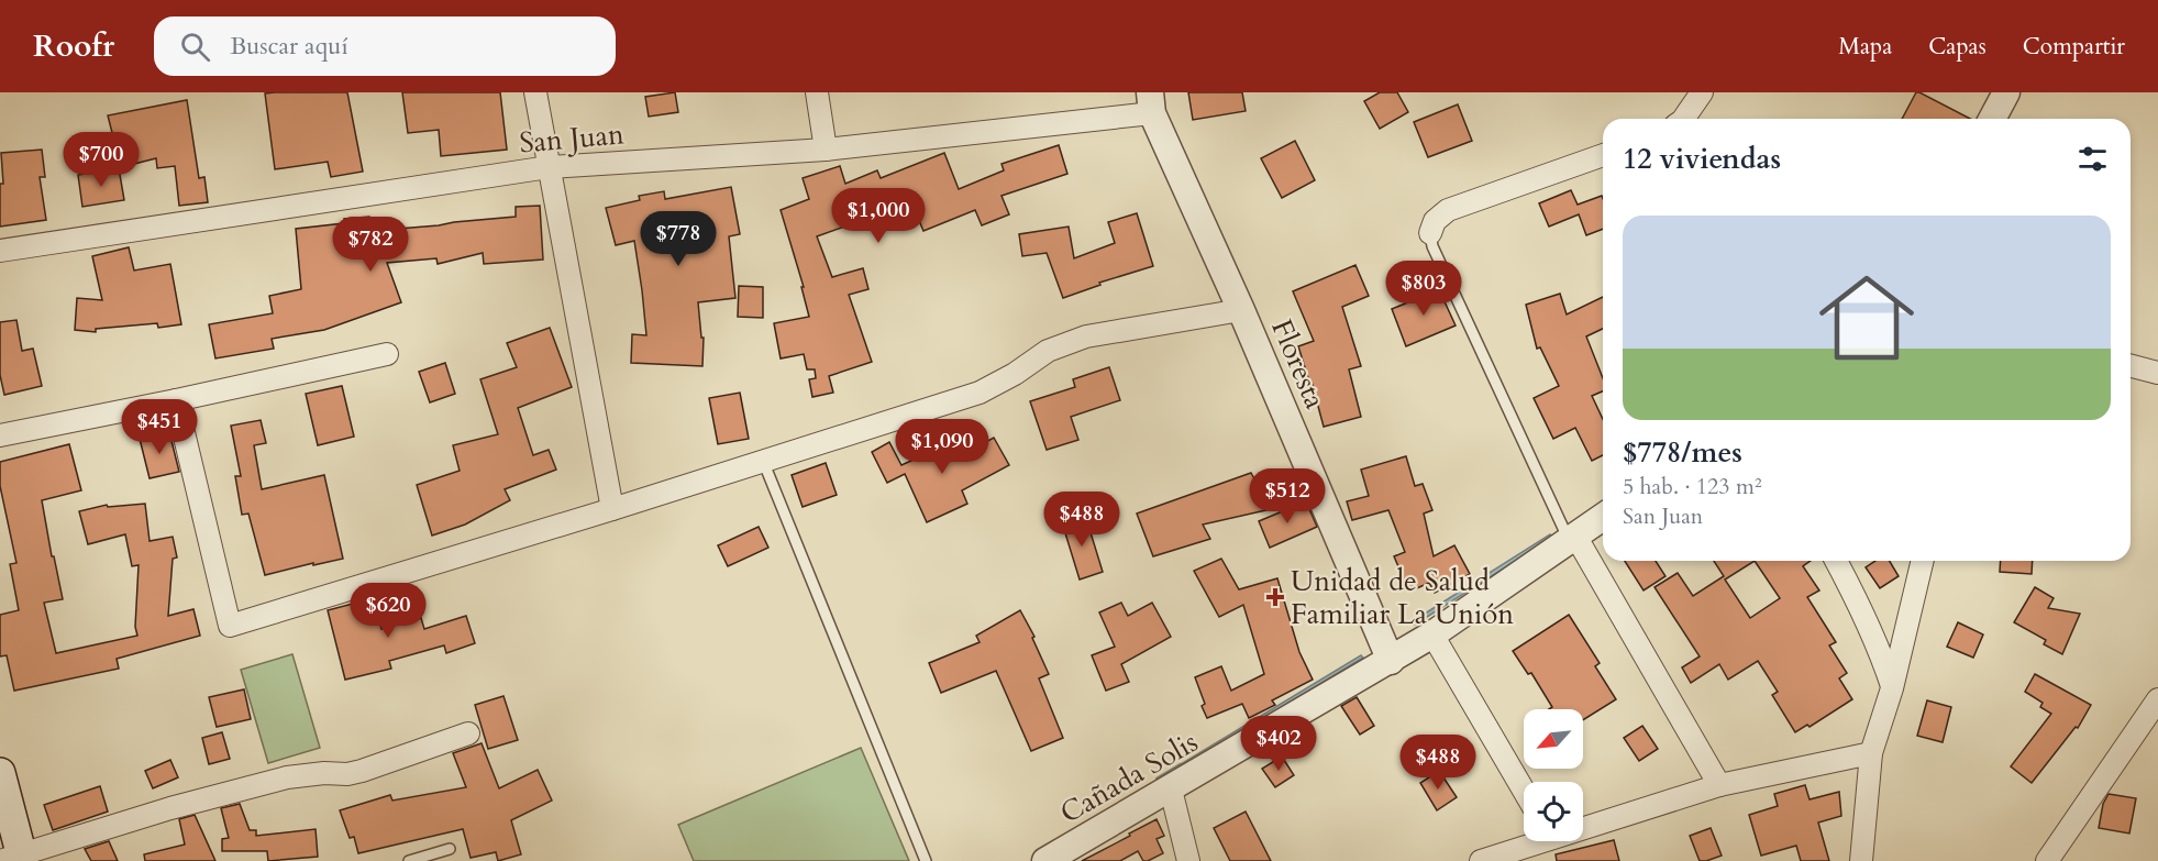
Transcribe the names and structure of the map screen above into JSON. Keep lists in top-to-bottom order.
{
  "streets": {
    "street": ["San Juan", "Floresta", "Cañada Solis"]
  },
  "crossings": [
    ["San Juan", "Floresta"],
    ["Floresta", "Cañada Solis"]
  ],
  "places": {
    "health": ["Unidad de Salud Familiar La Unión"]
  },
  "north": "bottom left",
  "page": {
    "header": "Roofr",
    "search": "Buscar aquí",
    "nav": ["Mapa", "Capas", "Compartir"],
    "heading": "12 viviendas",
    "price": [
      "$700",
      "$1,000",
      "$778",
      "$782",
      "$803",
      "$451",
      "$1,090",
      "$512",
      "$488",
      "$620",
      "$402",
      "$488"
    ],
    "list": [
      {
        "name": "$778/mes",
        "note": "5 hab. · 123 m² · San Juan"
      }
    ]
  }
}
